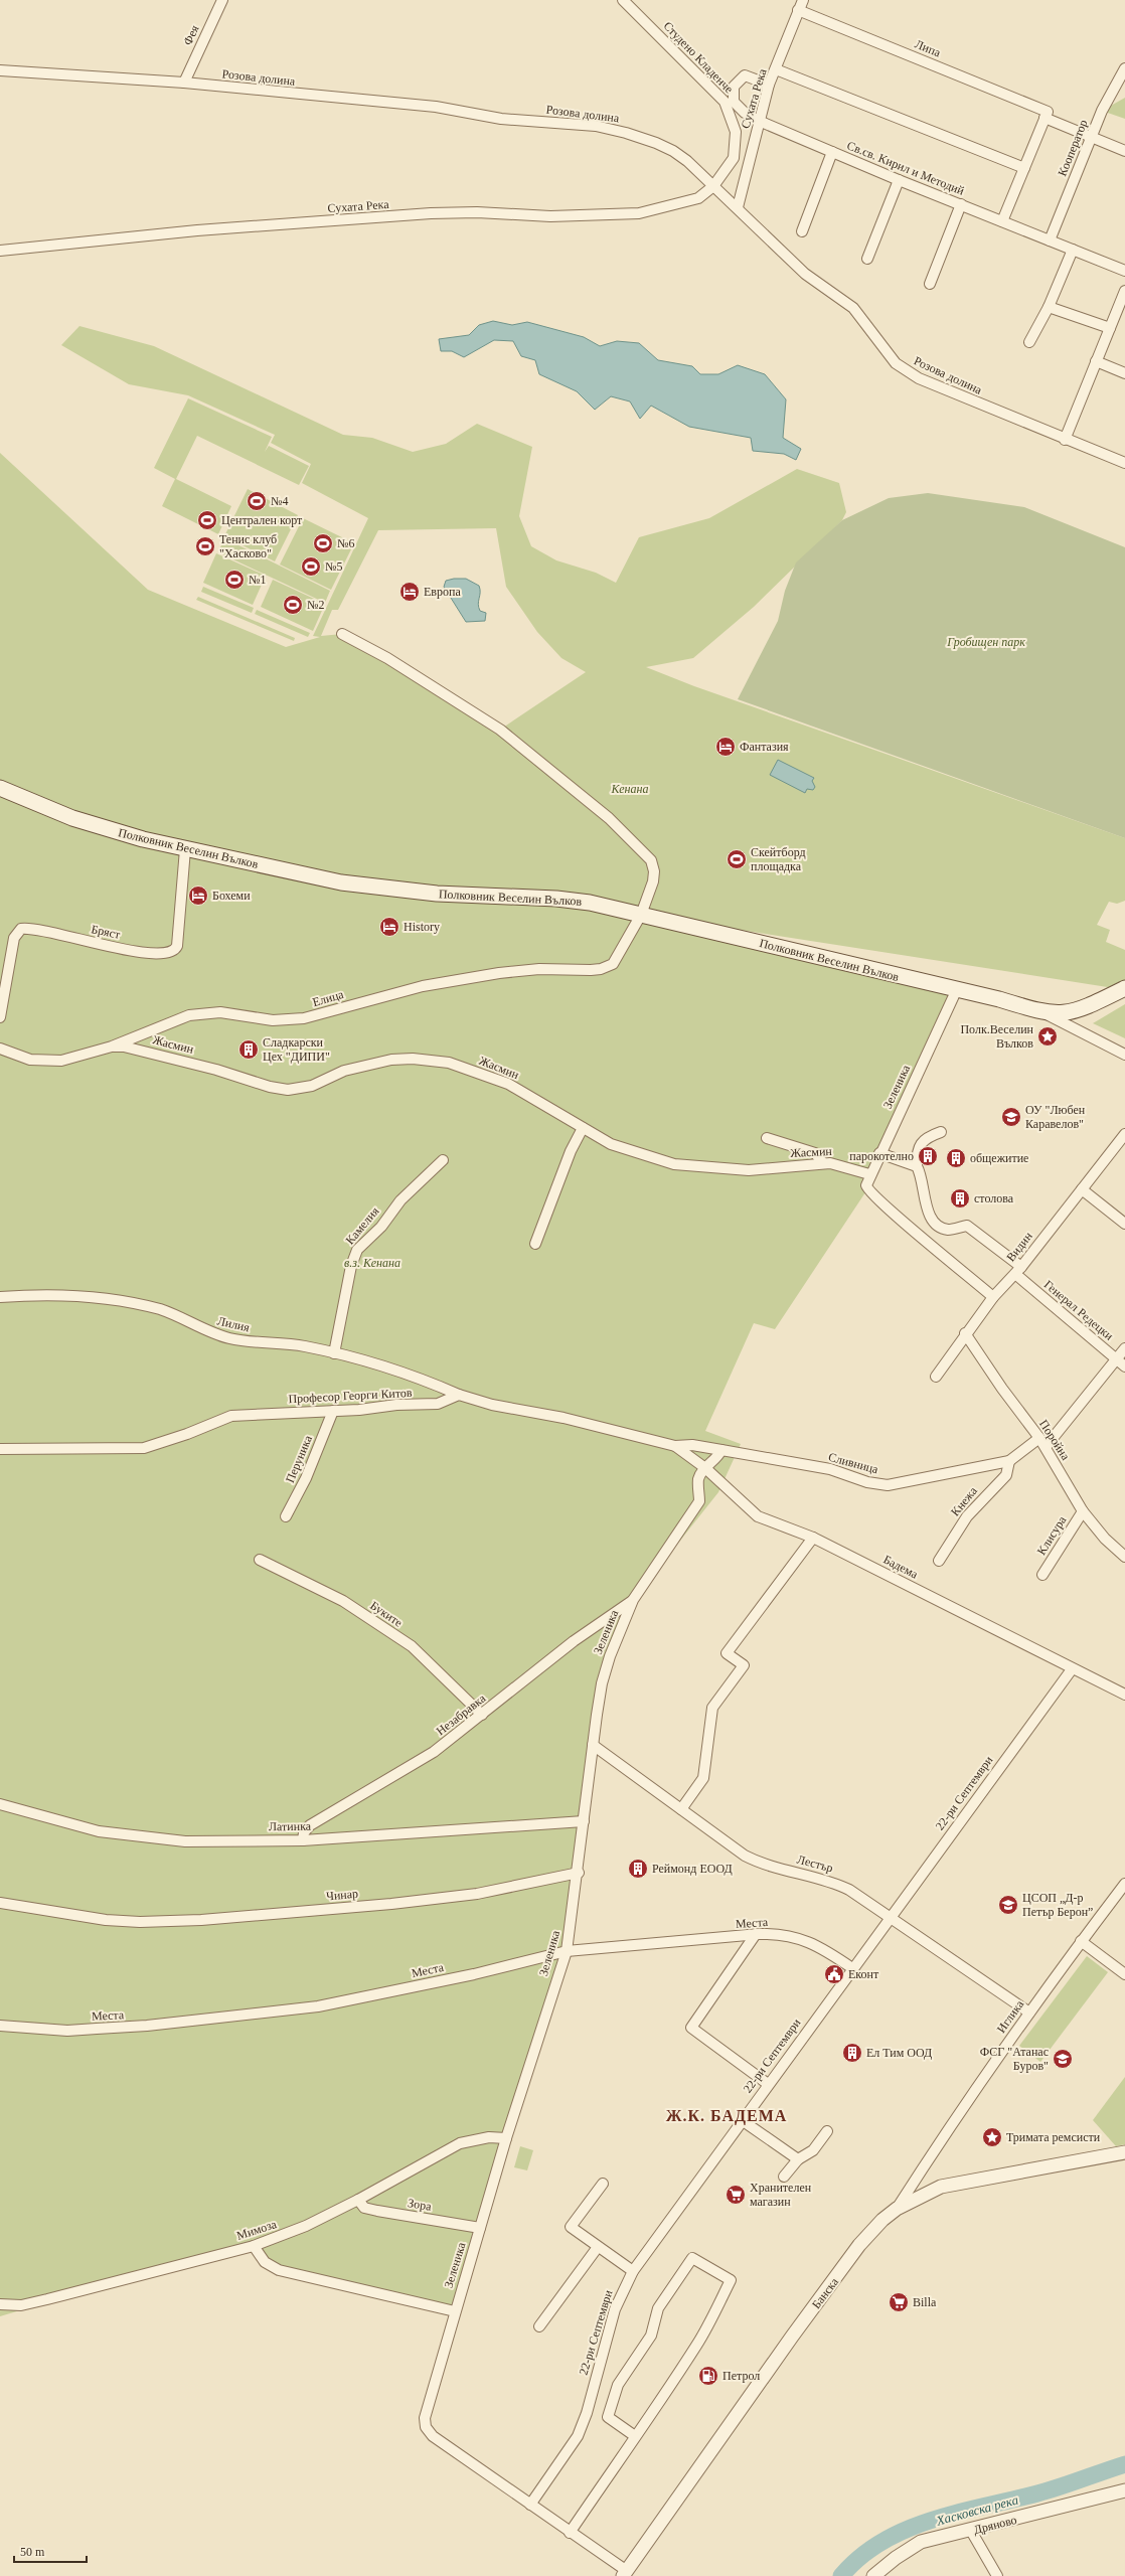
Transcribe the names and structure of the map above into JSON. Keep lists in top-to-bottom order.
{
  "streets": {
    "main road": ["Полковник Веселин Вълков"],
    "street": [
      "Фея",
      "Липа",
      "Студено Кладенче",
      "Розова долина",
      "Сухата Река",
      "Кооператор",
      "Св.св. Кирил и Методий",
      "Бряст",
      "Елица",
      "Жасмин",
      "Зеленика",
      "Камелия",
      "Видин",
      "Генерал Редецки",
      "Лилия",
      "Професор Георги Китов",
      "Поройна",
      "Перуника",
      "Сливница",
      "Кнежа",
      "Клисура",
      "Бадема",
      "Буките",
      "Незабравка",
      "22-ри Септември",
      "Латинка",
      "Лестър",
      "Чинар",
      "Места",
      "Иглика",
      "Зора",
      "Мимоза",
      "Банска",
      "Дряново"
    ]
  },
  "crossings": [
    ["Фея", "Розова долина"],
    ["Липа", "Сухата Река"],
    ["Липа", "Кооператор"],
    ["Студено Кладенче", "Розова долина"],
    ["Студено Кладенче", "Сухата Река"],
    ["Студено Кладенче", "Св.св. Кирил и Методий"],
    ["Розова долина", "Сухата Река"],
    ["Сухата Река", "Св.св. Кирил и Методий"],
    ["Кооператор", "Св.св. Кирил и Методий"],
    ["Полковник Веселин Вълков", "Бряст"],
    ["Полковник Веселин Вълков", "Елица"],
    ["Полковник Веселин Вълков", "Зеленика"],
    ["Елица", "Жасмин"],
    ["Жасмин", "Зеленика"],
    ["Зеленика", "Сливница"],
    ["Зеленика", "Бадема"],
    ["Зеленика", "Незабравка"],
    ["Зеленика", "22-ри Септември"],
    ["Зеленика", "Латинка"],
    ["Зеленика", "Лестър"],
    ["Зеленика", "Чинар"],
    ["Зеленика", "Места"],
    ["Зеленика", "Зора"],
    ["Зеленика", "Мимоза"],
    ["Камелия", "Лилия"],
    ["Видин", "Генерал Редецки"],
    ["Видин", "Поройна"],
    ["Лилия", "Професор Георги Китов"],
    ["Професор Георги Китов", "Перуника"],
    ["Поройна", "Сливница"],
    ["Поройна", "Клисура"],
    ["Сливница", "Кнежа"],
    ["Сливница", "Бадема"],
    ["Бадема", "22-ри Септември"],
    ["Буките", "Незабравка"],
    ["Незабравка", "Латинка"],
    ["22-ри Септември", "Лестър"],
    ["22-ри Септември", "Места"],
    ["Лестър", "Иглика"],
    ["Иглика", "Банска"],
    ["Зора", "Мимоза"]
  ],
  "districts": ["Ж.К. БАДЕМА"],
  "water": ["Хасковска река"],
  "parks": ["Гробищен парк", "Кенана", "в.з. Кенана"],
  "places": {
    "sports": [
      "№4",
      "Централен корт",
      "№6",
      "Тенис клуб \"Хасково\"",
      "№5",
      "№1",
      "№2",
      "Скейтборд площадка"
    ],
    "hotel": [
      "Европа",
      "Фантазия",
      "Бохеми",
      "History"
    ],
    "place": ["Полк.Веселин Вълков", "Тримата ремсисти"],
    "building": [
      "Сладкарски Цех \"ДИПИ\"",
      "парокотелно",
      "общежитие",
      "столова",
      "Реймонд ЕООД",
      "Ел Тим ООД"
    ],
    "school or university": ["ОУ \"Любен Каравелов\"", "ЦСОП „Д-р Петър Берон”", "ФСГ \"Атанас Буров\""],
    "public building": ["Еконт"],
    "supermarket": ["Хранителен магазин", "Billa"],
    "fuel station": ["Петрол"]
  },
  "scale_bar": "50 m"
}
